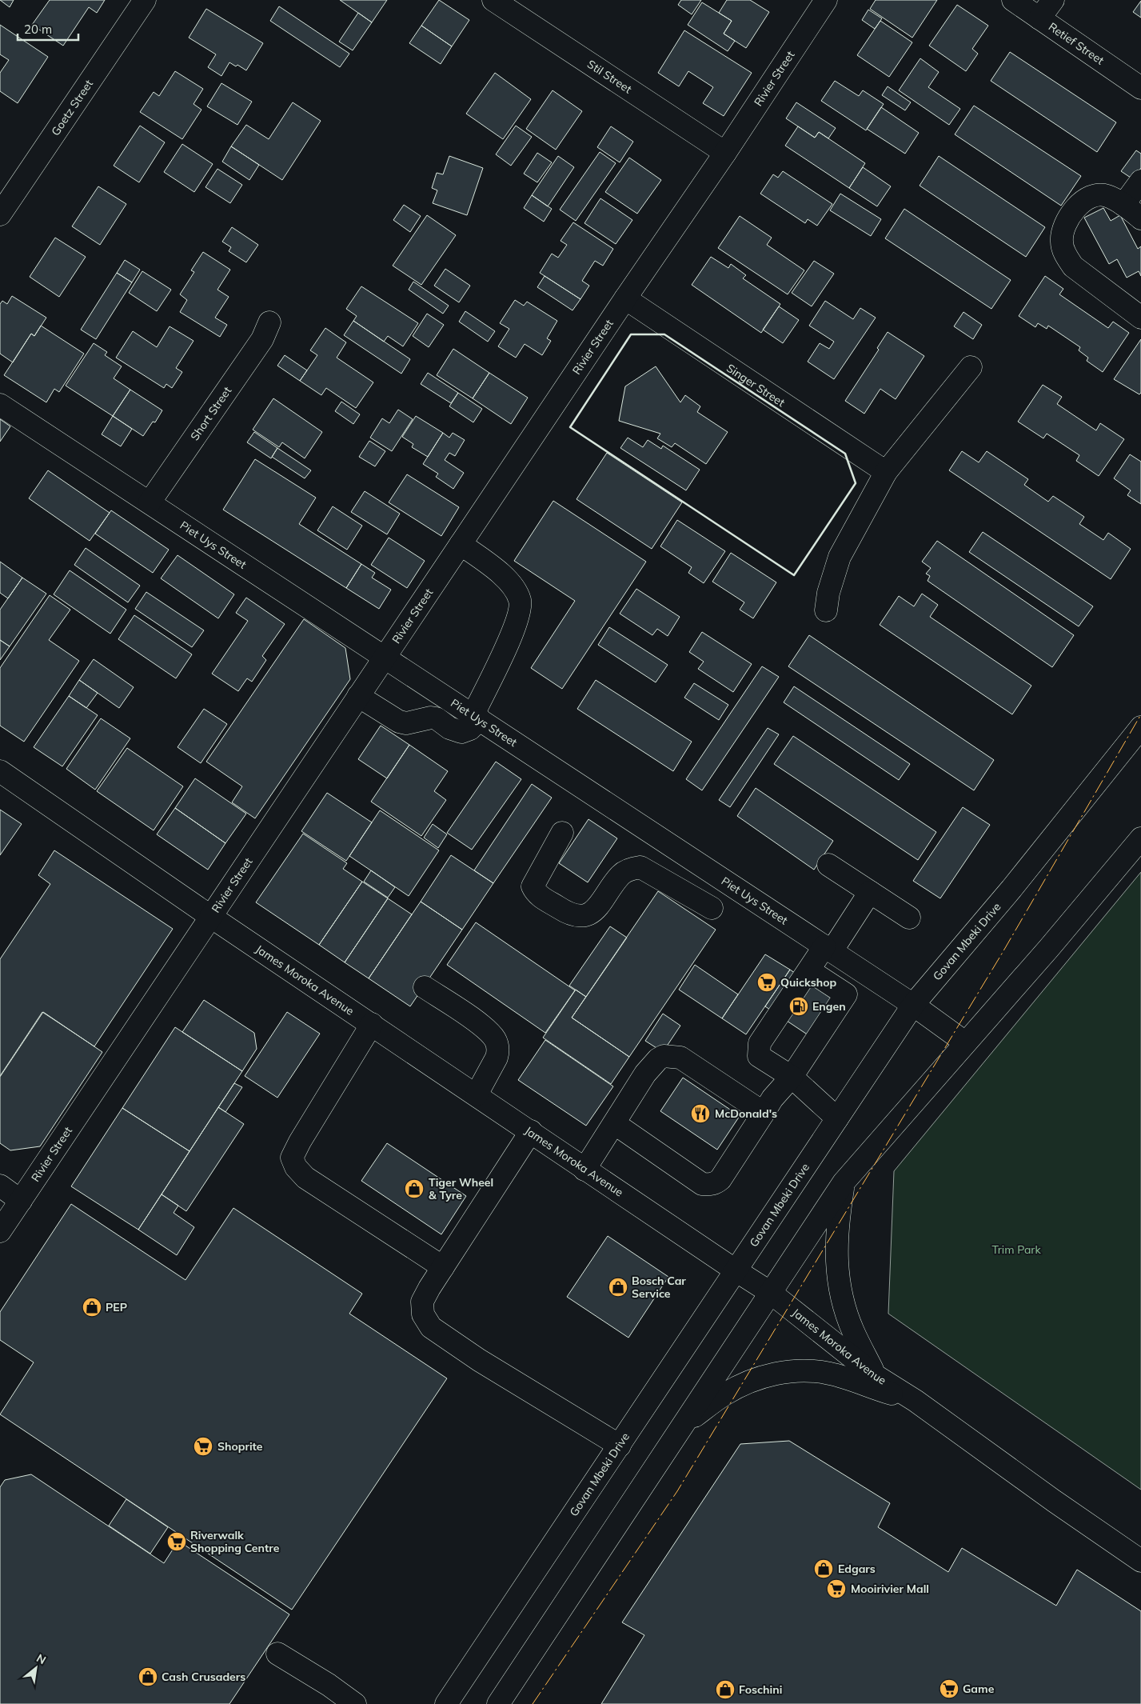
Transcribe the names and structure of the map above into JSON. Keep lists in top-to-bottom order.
{
  "streets": {
    "street": [
      "Retief Street",
      "Stil Street",
      "Rivier Street",
      "Goetz Street",
      "Singer Street",
      "Short Street",
      "Piet Uys Street",
      "Govan Mbeki Drive",
      "James Moroka Avenue"
    ]
  },
  "crossings": [
    ["Stil Street", "Rivier Street"],
    ["Rivier Street", "Singer Street"],
    ["Rivier Street", "Piet Uys Street"],
    ["Rivier Street", "James Moroka Avenue"],
    ["Short Street", "Piet Uys Street"],
    ["Piet Uys Street", "Govan Mbeki Drive"],
    ["Govan Mbeki Drive", "James Moroka Avenue"]
  ],
  "parks": ["Trim Park"],
  "places": {
    "supermarket": [
      "Quickshop",
      "Shoprite",
      "Riverwalk Shopping Centre",
      "Mooirivier Mall",
      "Game"
    ],
    "fuel station": ["Engen"],
    "restaurant": ["McDonald's"],
    "shop": [
      "Tiger Wheel & Tyre",
      "Bosch Car Service",
      "PEP",
      "Edgars",
      "Cash Crusaders",
      "Foschini"
    ]
  },
  "scale_bar": "20 m",
  "north": "top right"
}
